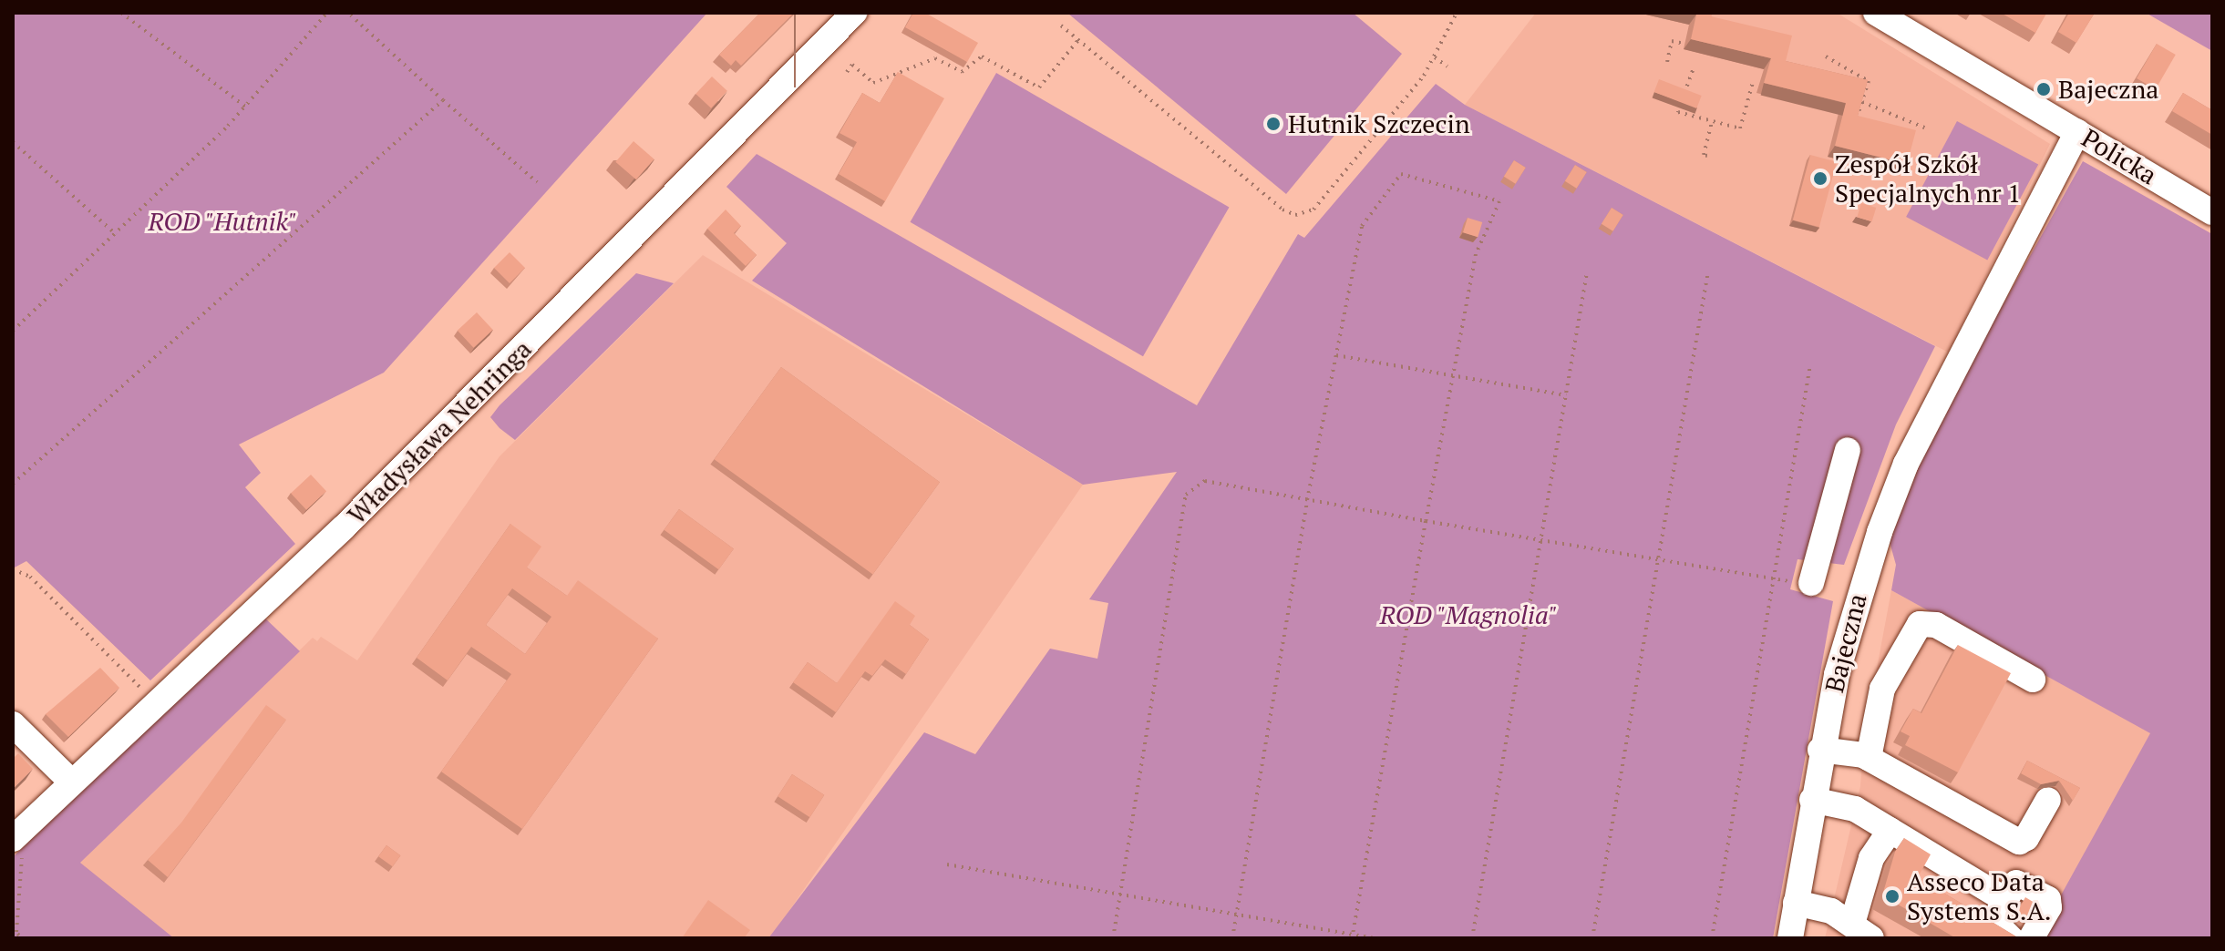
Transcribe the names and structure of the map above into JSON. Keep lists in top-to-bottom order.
{
  "streets": {
    "street": ["Policka", "Władysława Nehringa", "Bajeczna"]
  },
  "crossings": [
    ["Policka", "Bajeczna"]
  ],
  "parks": ["ROD \"Hutnik\"", "ROD \"Magnolia\""],
  "places": [
    "Bajeczna",
    "Hutnik Szczecin",
    "Zespół Szkół Specjalnych nr 1",
    "Asseco Data Systems S.A."
  ]
}
